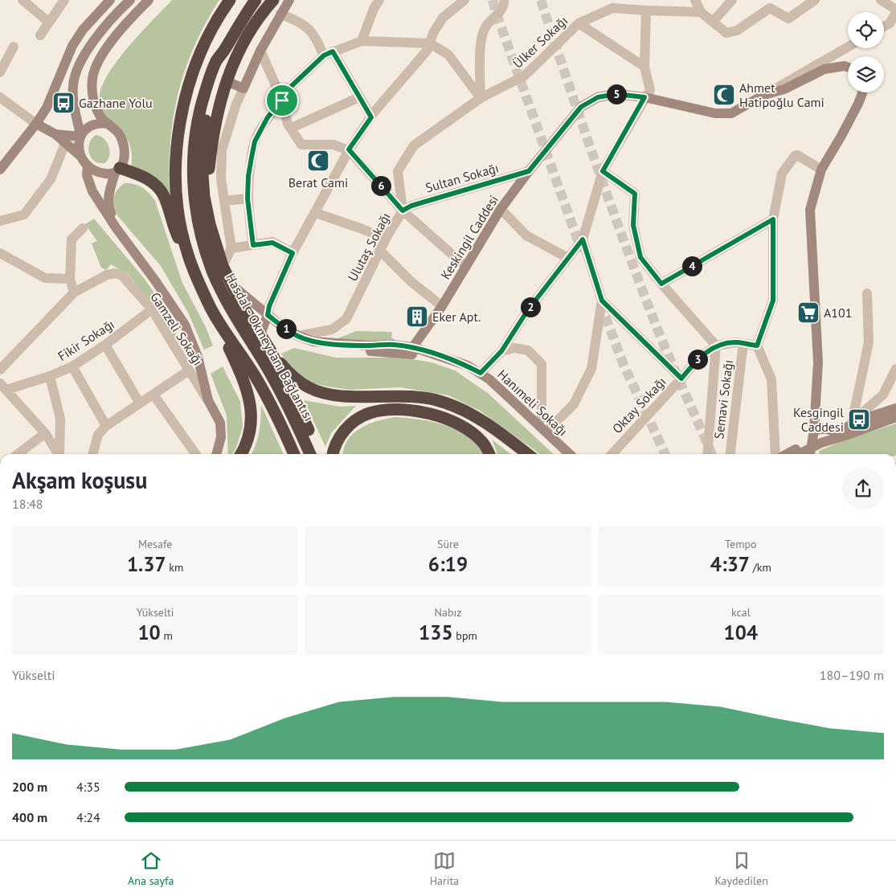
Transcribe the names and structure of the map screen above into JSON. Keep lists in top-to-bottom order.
{
  "streets": {
    "highway": ["Hasdal - Okmeydanı Bağlantısı"],
    "street": [
      "Ülker Sokağı",
      "Sultan Sokağı",
      "Keskingil Caddesi",
      "Ulutaş Sokağı",
      "Gamzeli Sokağı",
      "Fikir Sokağı",
      "Semavi Sokağı",
      "Hanımeli Sokağı",
      "Oktay Sokağı"
    ]
  },
  "crossings": [
    ["Ülker Sokağı", "Ulutaş Sokağı"],
    ["Sultan Sokağı", "Keskingil Caddesi"],
    ["Sultan Sokağı", "Ulutaş Sokağı"],
    ["Keskingil Caddesi", "Hanımeli Sokağı"],
    ["Ulutaş Sokağı", "Hanımeli Sokağı"],
    ["Gamzeli Sokağı", "Fikir Sokağı"],
    ["Semavi Sokağı", "Oktay Sokağı"]
  ],
  "places": {
    "mosque": ["Ahmet Hatipoğlu Cami", "Berat Cami"],
    "bus stop": ["Gazhane Yolu", "Kesgingil Caddesi"],
    "supermarket": ["A101"],
    "building": ["Eker Apt."]
  },
  "page": {
    "pins": [
      "5",
      "6",
      "4",
      "2",
      "1",
      "3"
    ],
    "heading": ["Akşam koşusu", "18:48"],
    "stats": [
      ["Mesafe", "1.37 km"],
      ["Süre", "6:19"],
      ["Tempo", "4:37 /km"],
      ["Yükselti", "10 m"],
      ["Nabız", "135 bpm"],
      ["kcal", "104"]
    ],
    "chart": ["Yükselti", "180–190 m"],
    "list": [
      {
        "name": "200 m",
        "note": "4:35"
      },
      {
        "name": "400 m",
        "note": "4:24"
      }
    ],
    "tabs": ["Ana sayfa", "Harita", "Kaydedilen"]
  }
}
